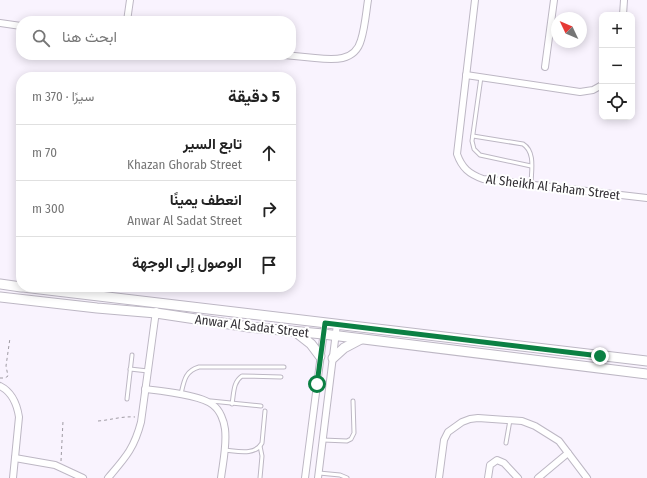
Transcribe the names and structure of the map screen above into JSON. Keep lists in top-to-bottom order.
{
  "streets": {
    "street": ["Al Sheikh Al Faham Street", "Anwar Al Sadat Street"]
  },
  "north": "top left",
  "page": {
    "map_buttons": ["+", "−"],
    "search": "ابحث هنا",
    "heading": ["5 دقيقة", "سيرًا · 370 m"],
    "list": [
      ["تابع السير", "Khazan Ghorab Street", "70 m"],
      ["انعطف يمينًا", "Anwar Al Sadat Street", "300 m"],
      "الوصول إلى الوجهة"
    ]
  }
}
